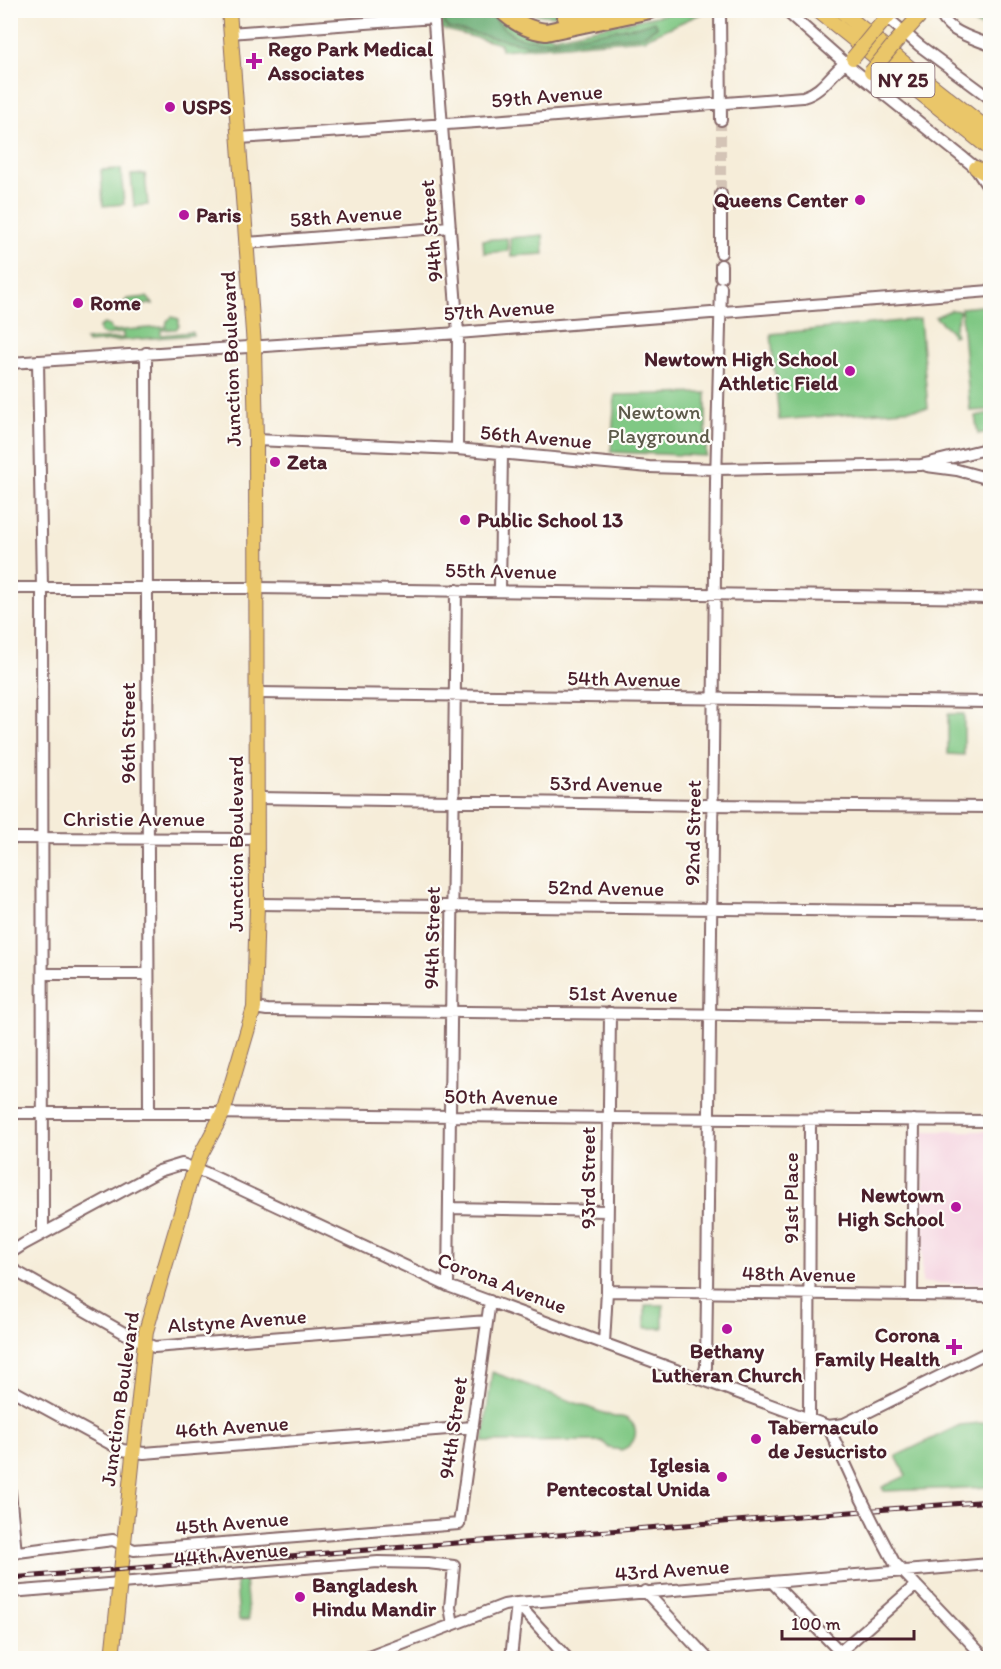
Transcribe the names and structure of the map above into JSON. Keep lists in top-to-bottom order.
{
  "streets": {
    "main road": ["NY 25", "Junction Boulevard"],
    "street": [
      "59th Avenue",
      "58th Avenue",
      "94th Street",
      "57th Avenue",
      "56th Avenue",
      "55th Avenue",
      "54th Avenue",
      "96th Street",
      "53rd Avenue",
      "Christie Avenue",
      "92nd Street",
      "52nd Avenue",
      "51st Avenue",
      "50th Avenue",
      "93rd Street",
      "91st Place",
      "48th Avenue",
      "Corona Avenue",
      "Alstyne Avenue",
      "46th Avenue",
      "45th Avenue",
      "44th Avenue",
      "43rd Avenue"
    ]
  },
  "crossings": [
    ["59th Avenue", "94th Street"],
    ["59th Avenue", "Junction Boulevard"],
    ["58th Avenue", "94th Street"],
    ["58th Avenue", "Junction Boulevard"],
    ["94th Street", "57th Avenue"],
    ["94th Street", "56th Avenue"],
    ["94th Street", "55th Avenue"],
    ["94th Street", "54th Avenue"],
    ["94th Street", "53rd Avenue"],
    ["94th Street", "52nd Avenue"],
    ["94th Street", "51st Avenue"],
    ["94th Street", "50th Avenue"],
    ["94th Street", "Corona Avenue"],
    ["94th Street", "Alstyne Avenue"],
    ["94th Street", "46th Avenue"],
    ["94th Street", "45th Avenue"],
    ["57th Avenue", "Junction Boulevard"],
    ["57th Avenue", "96th Street"],
    ["57th Avenue", "92nd Street"],
    ["Junction Boulevard", "56th Avenue"],
    ["Junction Boulevard", "55th Avenue"],
    ["Junction Boulevard", "54th Avenue"],
    ["Junction Boulevard", "53rd Avenue"],
    ["Junction Boulevard", "Christie Avenue"],
    ["Junction Boulevard", "52nd Avenue"],
    ["Junction Boulevard", "51st Avenue"],
    ["Junction Boulevard", "50th Avenue"],
    ["Junction Boulevard", "Corona Avenue"],
    ["Junction Boulevard", "Alstyne Avenue"],
    ["Junction Boulevard", "46th Avenue"],
    ["Junction Boulevard", "45th Avenue"],
    ["Junction Boulevard", "44th Avenue"],
    ["56th Avenue", "92nd Street"],
    ["55th Avenue", "96th Street"],
    ["55th Avenue", "92nd Street"],
    ["54th Avenue", "92nd Street"],
    ["96th Street", "Christie Avenue"],
    ["96th Street", "50th Avenue"],
    ["53rd Avenue", "92nd Street"],
    ["92nd Street", "52nd Avenue"],
    ["92nd Street", "51st Avenue"],
    ["92nd Street", "50th Avenue"],
    ["92nd Street", "48th Avenue"],
    ["92nd Street", "Corona Avenue"],
    ["51st Avenue", "93rd Street"],
    ["50th Avenue", "93rd Street"],
    ["50th Avenue", "91st Place"],
    ["93rd Street", "48th Avenue"],
    ["93rd Street", "Corona Avenue"],
    ["91st Place", "48th Avenue"],
    ["91st Place", "Corona Avenue"],
    ["44th Avenue", "43rd Avenue"]
  ],
  "parks": ["Newtown Playground"],
  "places": {
    "health": ["Rego Park Medical Associates", "Corona Family Health"],
    "other": [
      "USPS",
      "Queens Center",
      "Paris",
      "Rome",
      "Newtown High School Athletic Field",
      "Zeta",
      "Public School 13",
      "Newtown High School",
      "Bethany Lutheran Church",
      "Tabernaculo de Jesucristo",
      "Iglesia Pentecostal Unida",
      "Bangladesh Hindu Mandir"
    ]
  },
  "scale_bar": "100 m"
}
